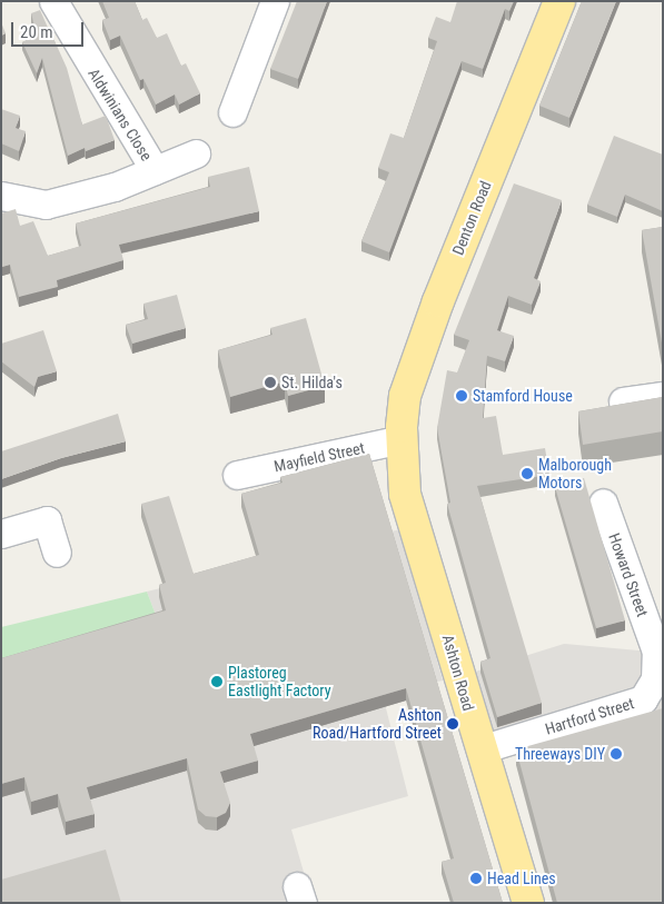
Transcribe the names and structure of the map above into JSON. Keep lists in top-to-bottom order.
{
  "streets": {
    "highway": ["Denton Road", "Ashton Road"],
    "street": [
      "Aldwinians Close",
      "Mayfield Street",
      "Howard Street",
      "Hartford Street"
    ]
  },
  "crossings": [
    ["Denton Road", "Mayfield Street"],
    ["Denton Road", "Ashton Road"],
    ["Mayfield Street", "Ashton Road"],
    ["Howard Street", "Hartford Street"],
    ["Ashton Road", "Hartford Street"]
  ],
  "places": [
    "St. Hilda's",
    "Stamford House",
    "Malborough Motors",
    "Plastoreg Eastlight Factory",
    "Ashton Road/Hartford Street",
    "Threeways DIY",
    "Head Lines"
  ],
  "scale_bar": "20 m"
}
